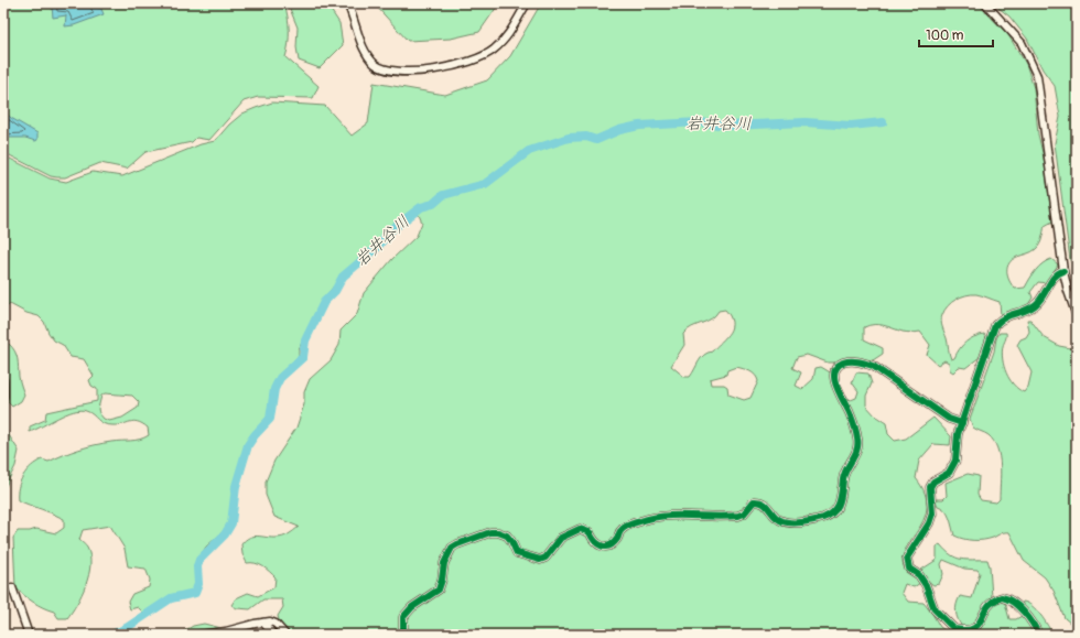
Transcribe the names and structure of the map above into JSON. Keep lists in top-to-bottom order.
{
  "water": ["岩井谷川"],
  "scale_bar": "100 m"
}
